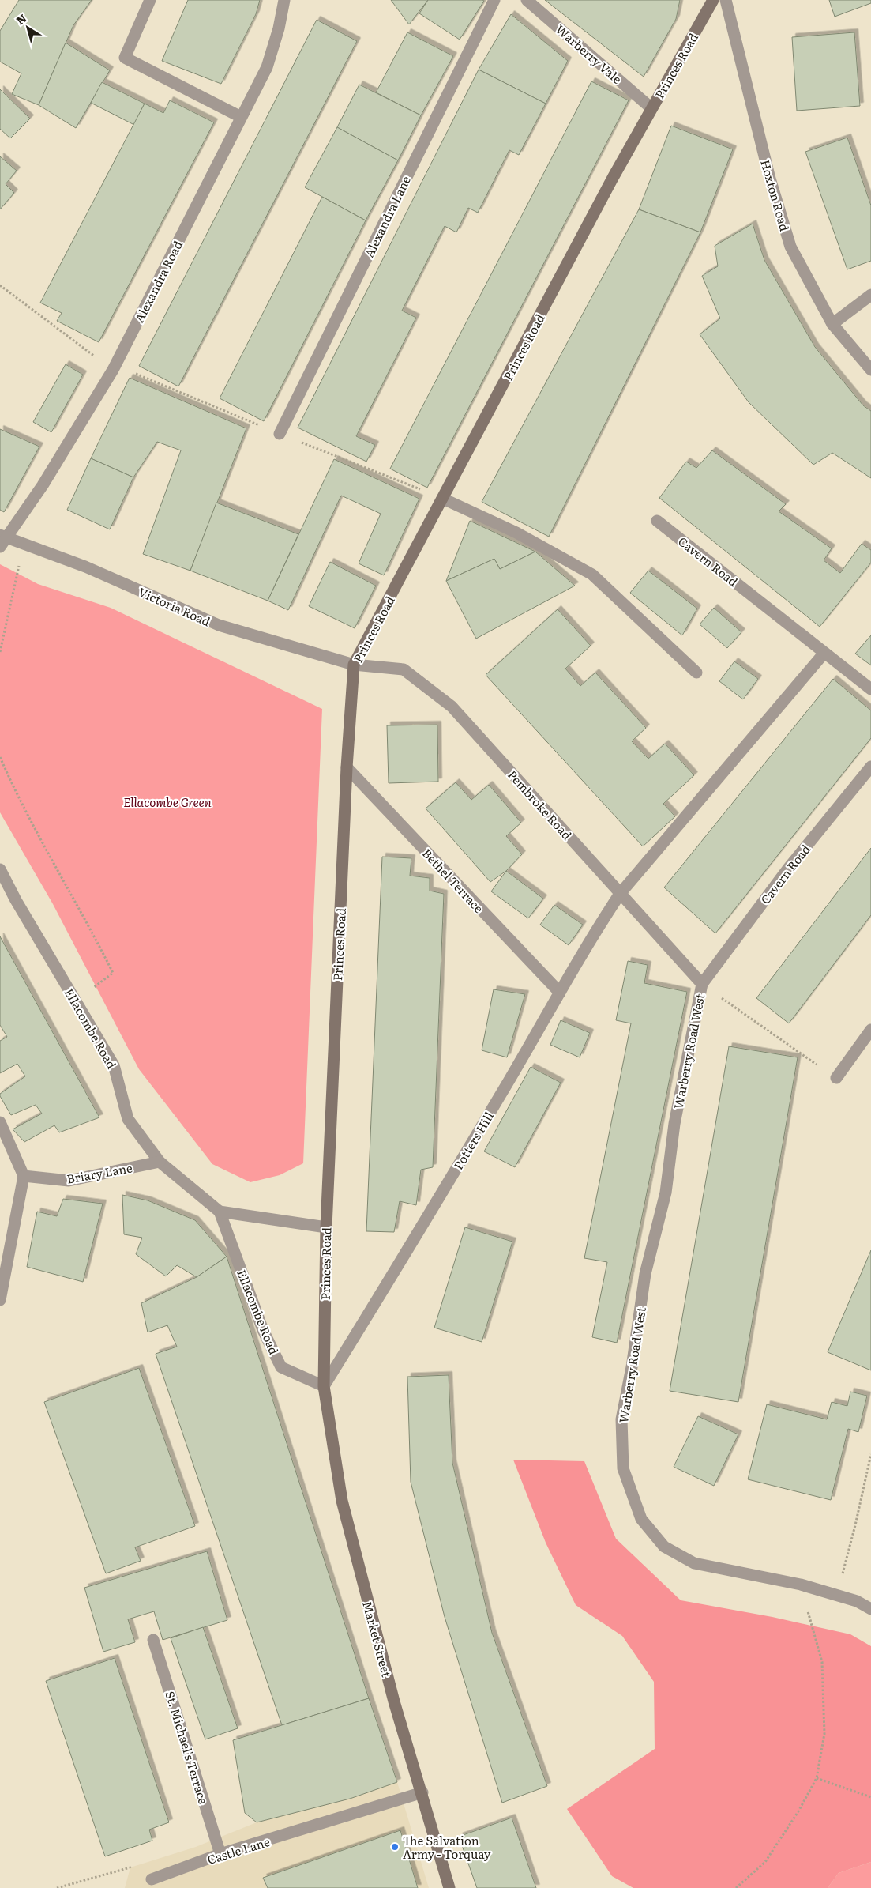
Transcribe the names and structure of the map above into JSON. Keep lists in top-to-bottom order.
{
  "streets": {
    "street": [
      "Warberry Vale",
      "Princes Road",
      "Hoxton Road",
      "Alexandra Lane",
      "Alexandra Road",
      "Cavern Road",
      "Victoria Road",
      "Pembroke Road",
      "Bethel Terrace",
      "Ellacombe Road",
      "Warberry Road West",
      "Potters Hill",
      "Briary Lane",
      "Market Street",
      "St. Michael's Terrace",
      "Castle Lane"
    ]
  },
  "crossings": [
    ["Warberry Vale", "Princes Road"],
    ["Princes Road", "Victoria Road"],
    ["Princes Road", "Pembroke Road"],
    ["Princes Road", "Bethel Terrace"],
    ["Princes Road", "Ellacombe Road"],
    ["Princes Road", "Potters Hill"],
    ["Princes Road", "Market Street"],
    ["Alexandra Road", "Victoria Road"],
    ["Cavern Road", "Pembroke Road"],
    ["Cavern Road", "Warberry Road West"],
    ["Cavern Road", "Potters Hill"],
    ["Victoria Road", "Pembroke Road"],
    ["Pembroke Road", "Warberry Road West"],
    ["Pembroke Road", "Potters Hill"],
    ["Bethel Terrace", "Potters Hill"],
    ["Ellacombe Road", "Potters Hill"],
    ["Ellacombe Road", "Briary Lane"],
    ["Ellacombe Road", "Market Street"],
    ["Potters Hill", "Market Street"],
    ["Market Street", "Castle Lane"],
    ["St. Michael's Terrace", "Castle Lane"]
  ],
  "parks": ["Ellacombe Green"],
  "places": ["The Salvation Army - Torquay"],
  "north": "top left"
}
